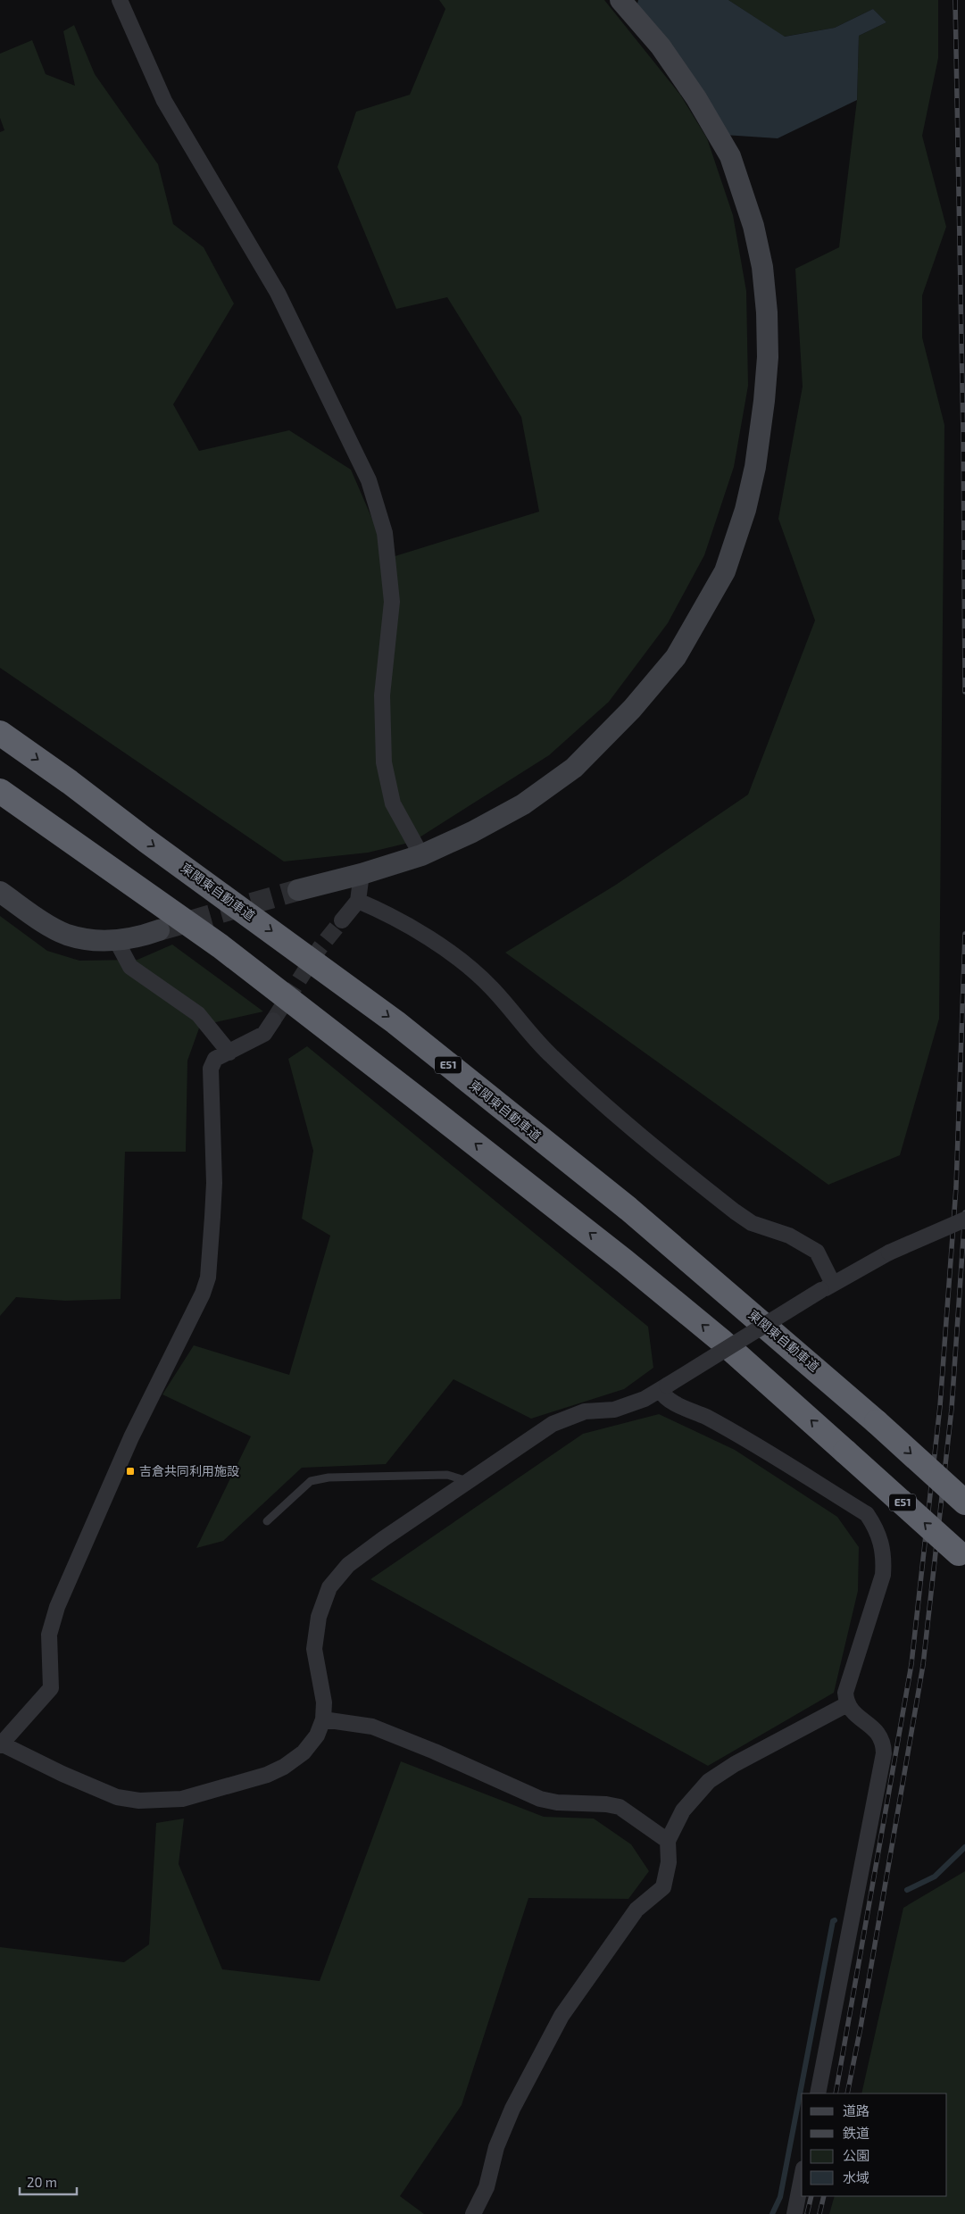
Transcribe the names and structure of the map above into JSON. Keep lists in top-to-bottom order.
{
  "streets": {
    "highway": ["東関東自動車道", "E51"]
  },
  "places": {
    "transit": ["吉倉共同利用施設"]
  },
  "legend": [
    "道路",
    "鉄道",
    "公園",
    "水域"
  ],
  "scale_bar": "20 m"
}
